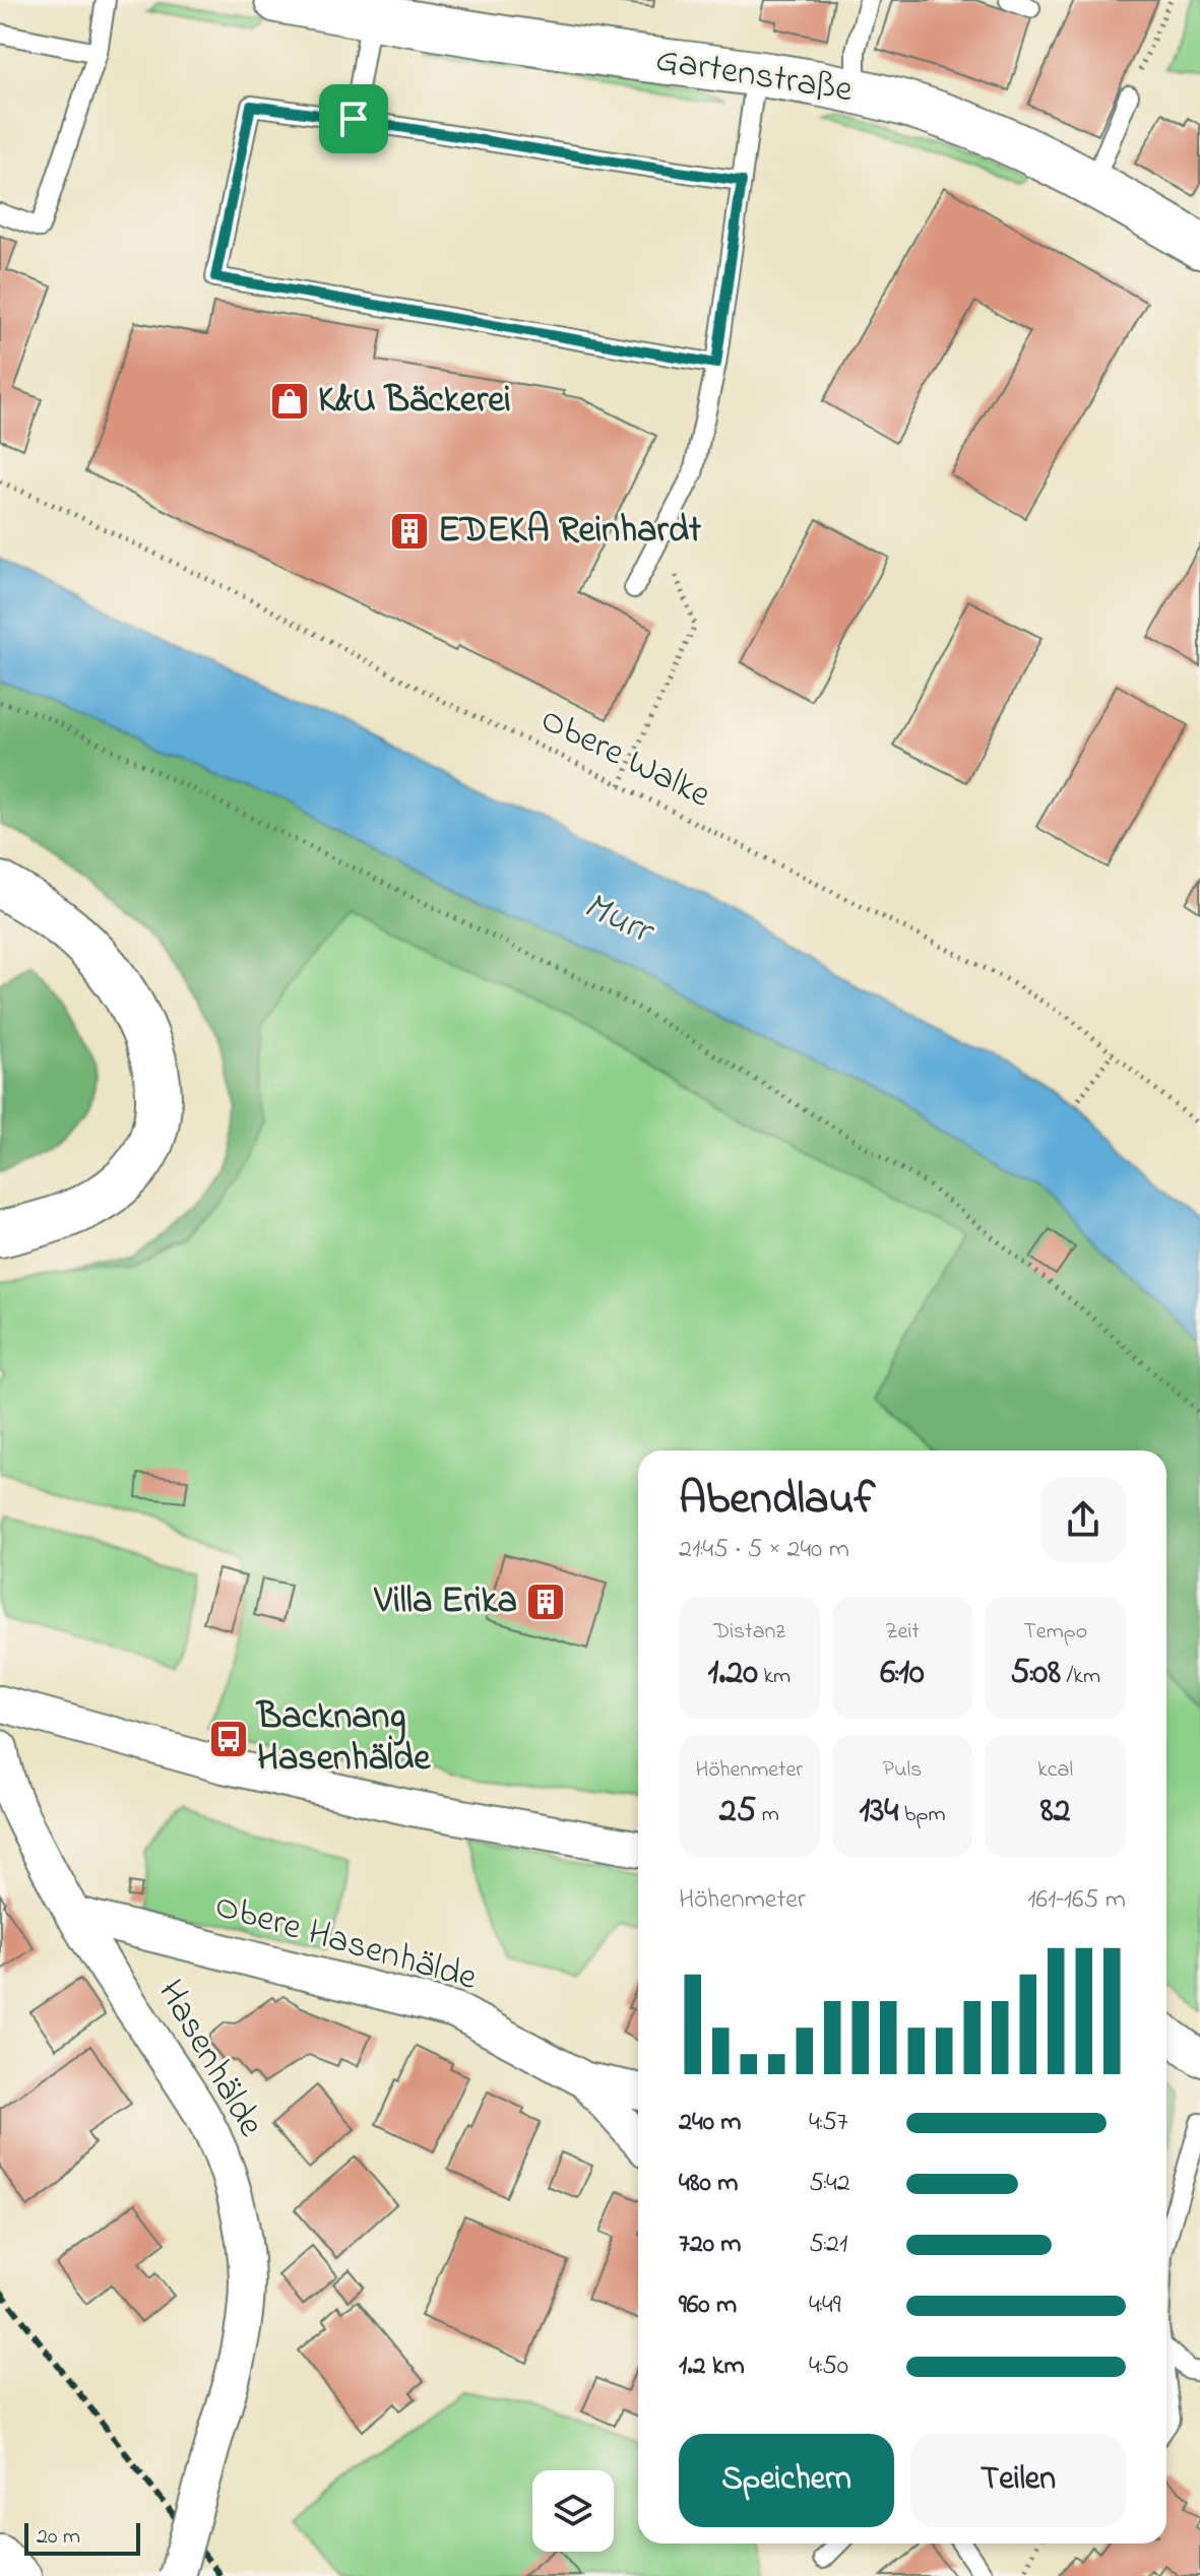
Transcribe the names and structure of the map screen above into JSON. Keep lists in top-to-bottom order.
{
  "streets": {
    "street": ["Gartenstraße", "Obere Hasenhälde", "Hasenhälde"],
    "path": ["Obere Walke"]
  },
  "crossings": [
    ["Obere Hasenhälde", "Hasenhälde"]
  ],
  "water": ["Murr"],
  "places": {
    "shop": ["K&U Bäckerei"],
    "building": ["EDEKA Reinhardt", "Villa Erika"],
    "bus stop": ["Backnang Hasenhälde"]
  },
  "scale_bar": "20 m",
  "page": {
    "heading": ["Abendlauf", "21:45 · 5 × 240 m"],
    "stats": [
      ["Distanz", "1.20 km"],
      ["Zeit", "6:10"],
      ["Tempo", "5:08 /km"],
      ["Höhenmeter", "25 m"],
      ["Puls", "134 bpm"],
      ["kcal", "82"]
    ],
    "chart": ["Höhenmeter", "161–165 m"],
    "list": [
      {
        "name": "240 m",
        "note": "4:57"
      },
      {
        "name": "480 m",
        "note": "5:42"
      },
      {
        "name": "720 m",
        "note": "5:21"
      },
      {
        "name": "960 m",
        "note": "4:49"
      },
      {
        "name": "1.2 km",
        "note": "4:50"
      }
    ],
    "buttons": ["Speichern", "Teilen"],
    "scale": "20 m"
  }
}
